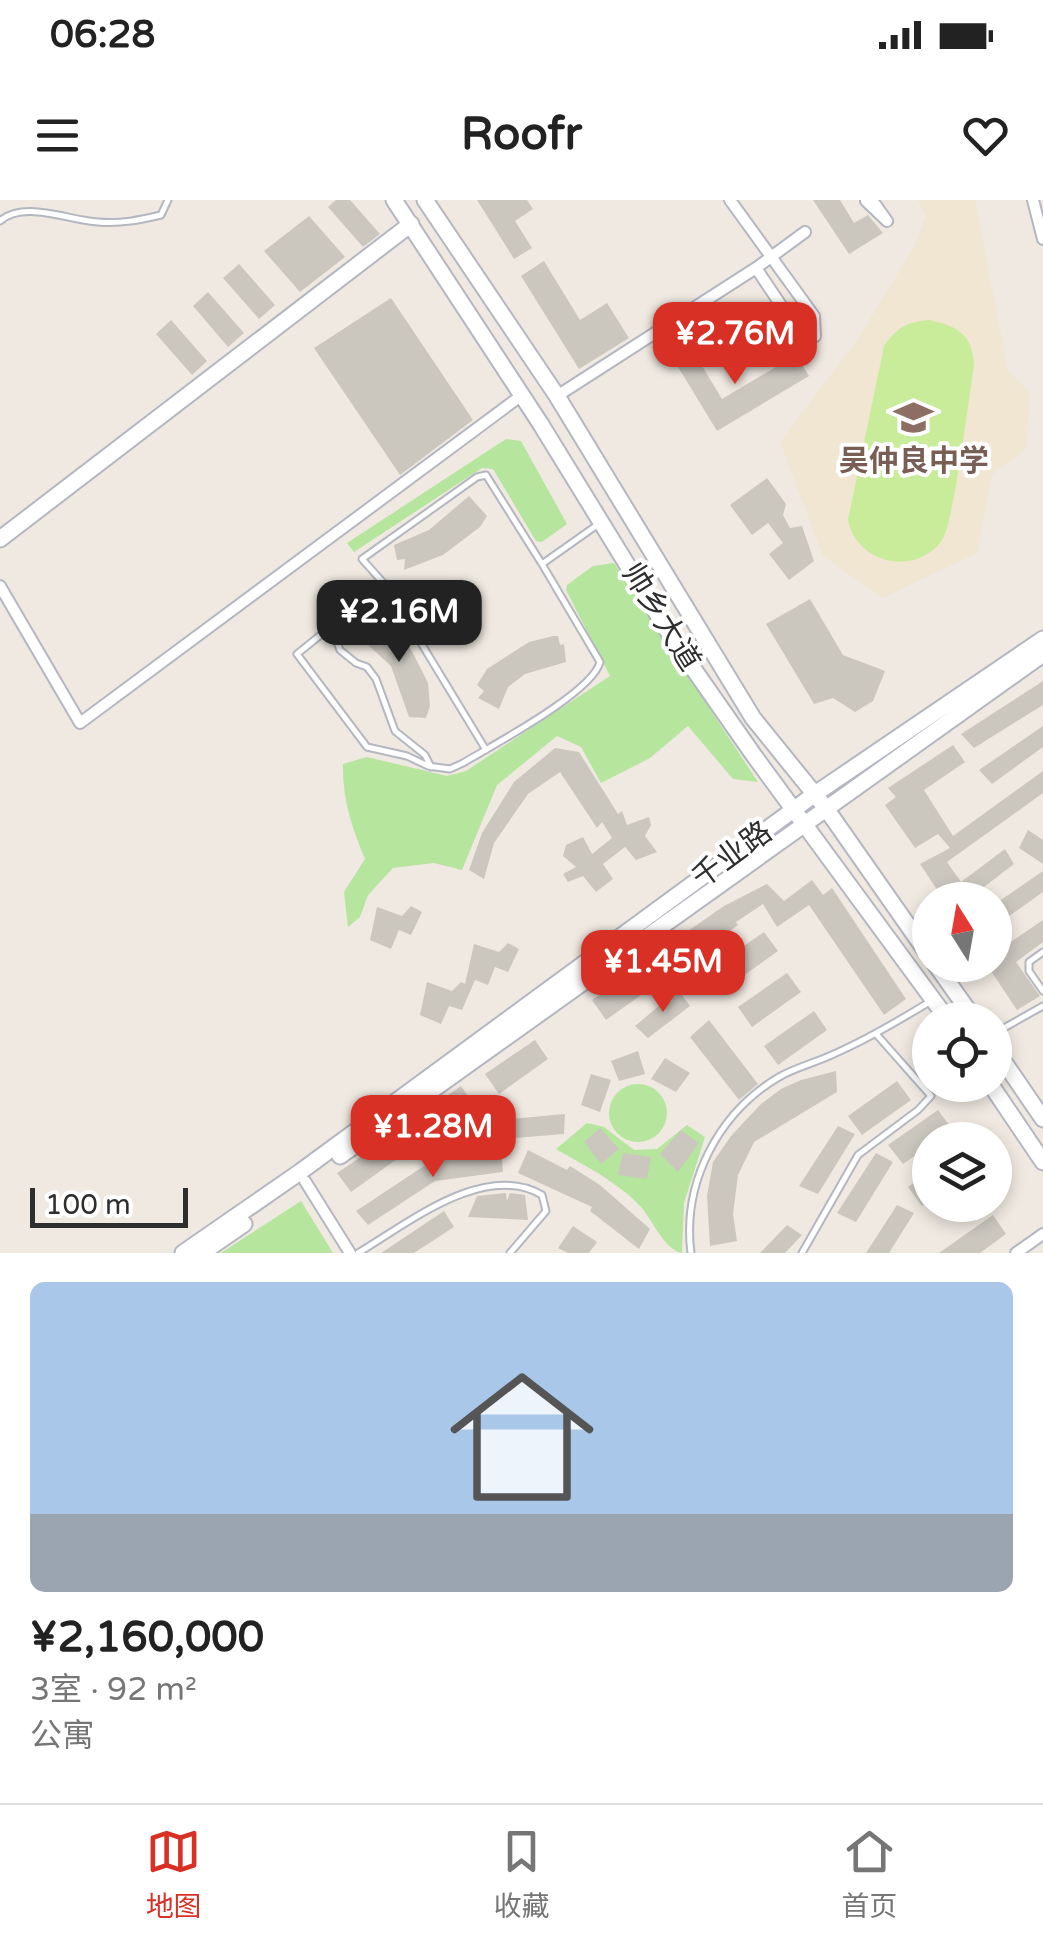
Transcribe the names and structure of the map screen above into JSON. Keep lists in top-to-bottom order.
{
  "streets": {
    "main road": ["帅乡大道", "千业路"]
  },
  "crossings": [
    ["帅乡大道", "千业路"]
  ],
  "places": {
    "school or university": ["吴仲良中学"]
  },
  "scale_bar": "100 m",
  "north": "top",
  "page": {
    "status": "06:28",
    "header": "Roofr",
    "price": [
      "¥2.76M",
      "¥2.16M",
      "¥1.45M",
      "¥1.28M"
    ],
    "scale": "100 m",
    "list": [
      {
        "name": "¥2,160,000",
        "note": "3室 · 92 m² · 公寓"
      }
    ],
    "tabs": ["地图", "收藏", "首页"]
  }
}
